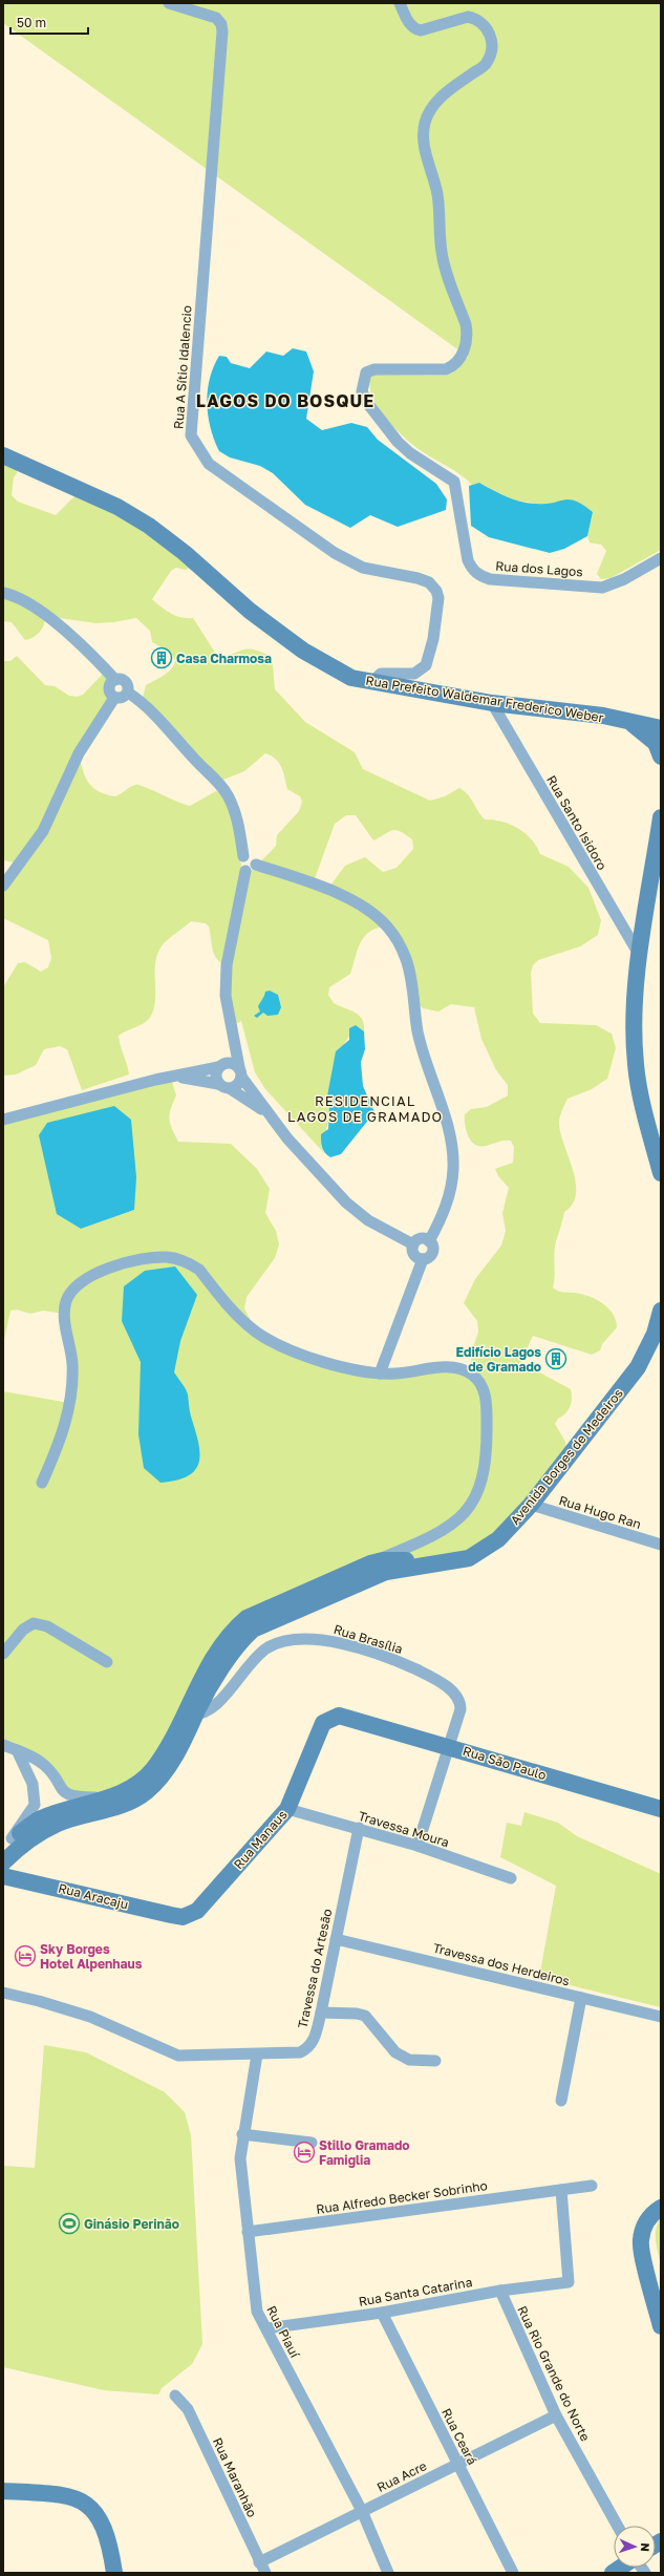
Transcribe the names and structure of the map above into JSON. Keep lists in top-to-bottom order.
{
  "streets": {
    "main road": [
      "Rua Prefeito Waldemar Frederico Weber",
      "Avenida Borges de Medeiros",
      "Rua São Paulo",
      "Rua Manaus",
      "Rua Aracaju"
    ],
    "street": [
      "Rua A Sítio Idalencio",
      "Rua dos Lagos",
      "Rua Santo Isidoro",
      "Rua Hugo Ran",
      "Rua Brasília",
      "Travessa Moura",
      "Travessa dos Herdeiros",
      "Travessa do Artesão",
      "Rua Alfredo Becker Sobrinho",
      "Rua Santa Catarina",
      "Rua Piauí",
      "Rua Rio Grande do Norte",
      "Rua Ceará",
      "Rua Acre",
      "Rua Maranhão"
    ]
  },
  "crossings": [
    ["Rua A Sítio Idalencio", "Rua Prefeito Waldemar Frederico Weber"],
    ["Rua Prefeito Waldemar Frederico Weber", "Rua Santo Isidoro"],
    ["Avenida Borges de Medeiros", "Rua Hugo Ran"],
    ["Avenida Borges de Medeiros", "Rua Brasília"],
    ["Rua Brasília", "Rua São Paulo"],
    ["Rua Brasília", "Travessa Moura"],
    ["Rua São Paulo", "Rua Manaus"],
    ["Travessa Moura", "Rua Manaus"],
    ["Travessa Moura", "Travessa do Artesão"],
    ["Rua Manaus", "Rua Aracaju"],
    ["Travessa dos Herdeiros", "Travessa do Artesão"],
    ["Travessa do Artesão", "Rua Piauí"],
    ["Rua Alfredo Becker Sobrinho", "Rua Santa Catarina"],
    ["Rua Alfredo Becker Sobrinho", "Rua Piauí"],
    ["Rua Santa Catarina", "Rua Piauí"],
    ["Rua Santa Catarina", "Rua Rio Grande do Norte"],
    ["Rua Santa Catarina", "Rua Ceará"],
    ["Rua Piauí", "Rua Acre"],
    ["Rua Rio Grande do Norte", "Rua Acre"],
    ["Rua Ceará", "Rua Acre"],
    ["Rua Acre", "Rua Maranhão"]
  ],
  "districts": ["LAGOS DO BOSQUE", "RESIDENCIAL LAGOS DE GRAMADO"],
  "places": {
    "building": ["Casa Charmosa", "Edifício Lagos de Gramado"],
    "hotel": ["Sky Borges Hotel Alpenhaus", "Stillo Gramado Famiglia"],
    "sports": ["Ginásio Perinão"]
  },
  "scale_bar": "50 m",
  "north": "right"
}
